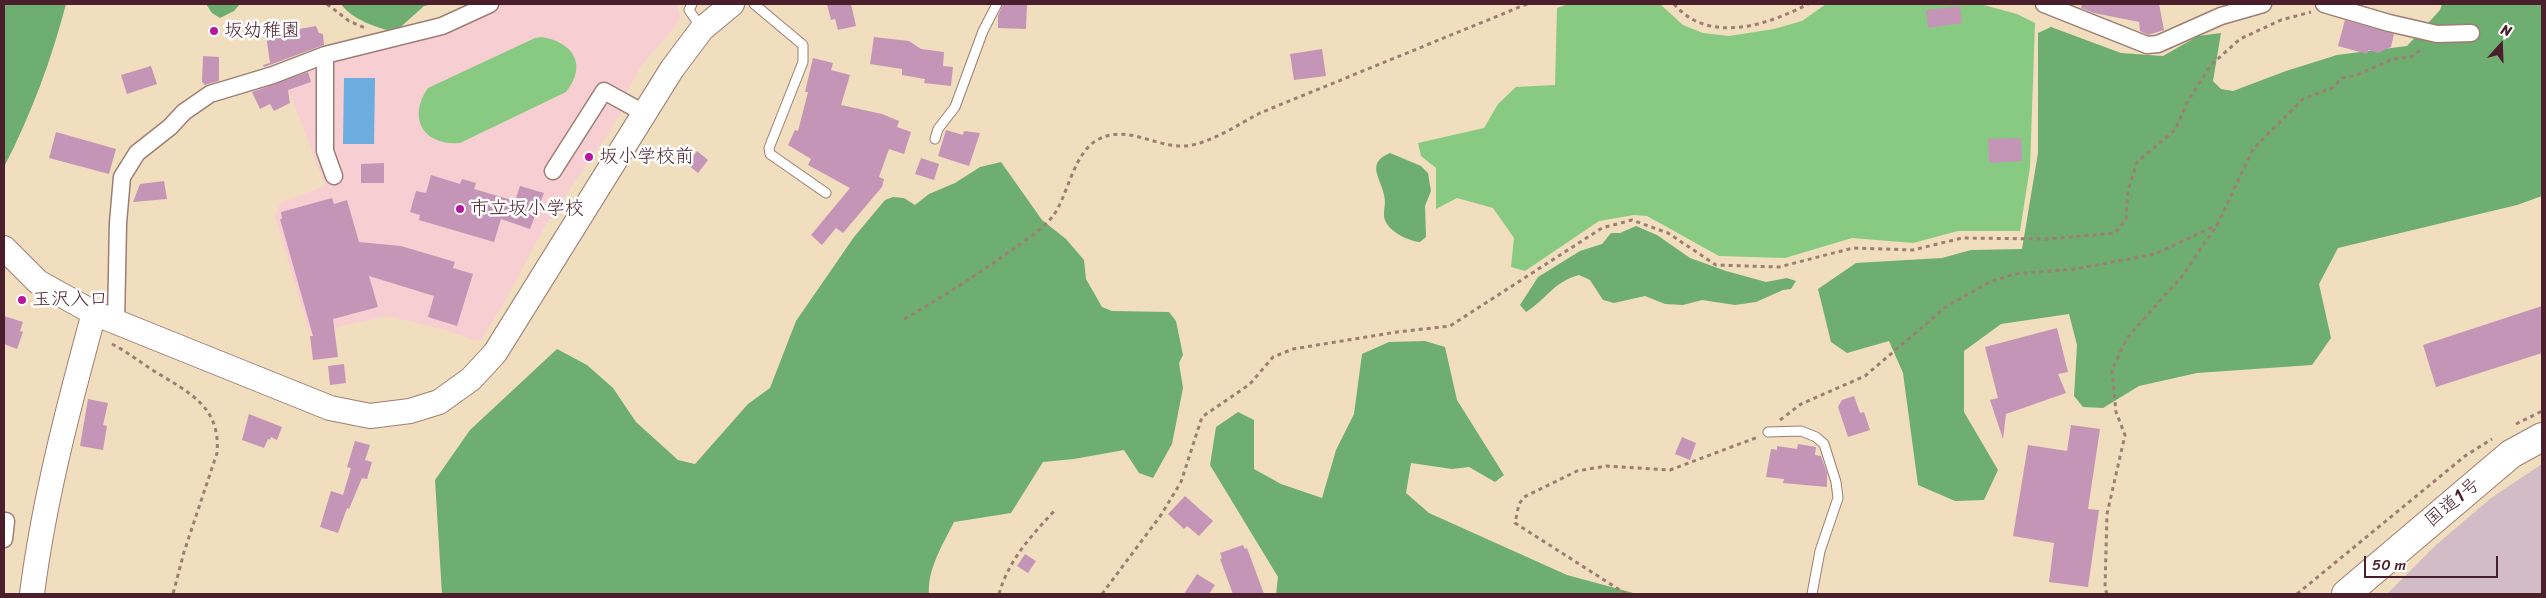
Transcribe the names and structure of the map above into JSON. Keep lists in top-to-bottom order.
{
  "streets": {
    "highway": ["国道1号"]
  },
  "places": [
    "坂幼稚園",
    "坂小学校前",
    "市立坂小学校",
    "玉沢入口"
  ],
  "scale_bar": "50 m",
  "north": "top"
}
